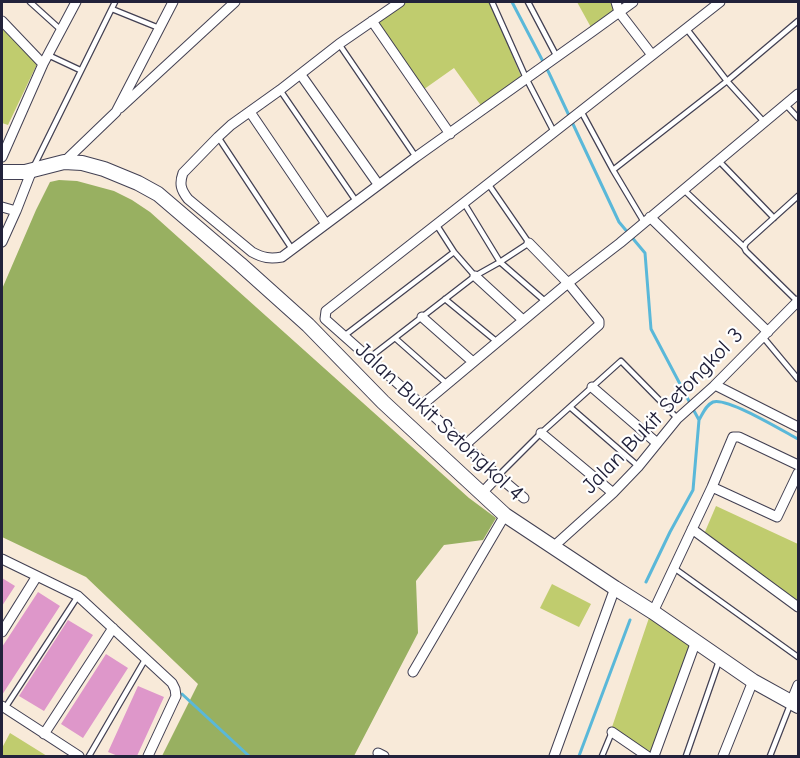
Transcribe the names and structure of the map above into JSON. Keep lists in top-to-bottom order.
{
  "streets": {
    "street": ["Jalan Bukit Setongkol 3", "Jalan Bukit Setongkol 4"]
  },
  "crossings": [
    ["Jalan Bukit Setongkol 3", "Jalan Bukit Setongkol 4"]
  ]
}
